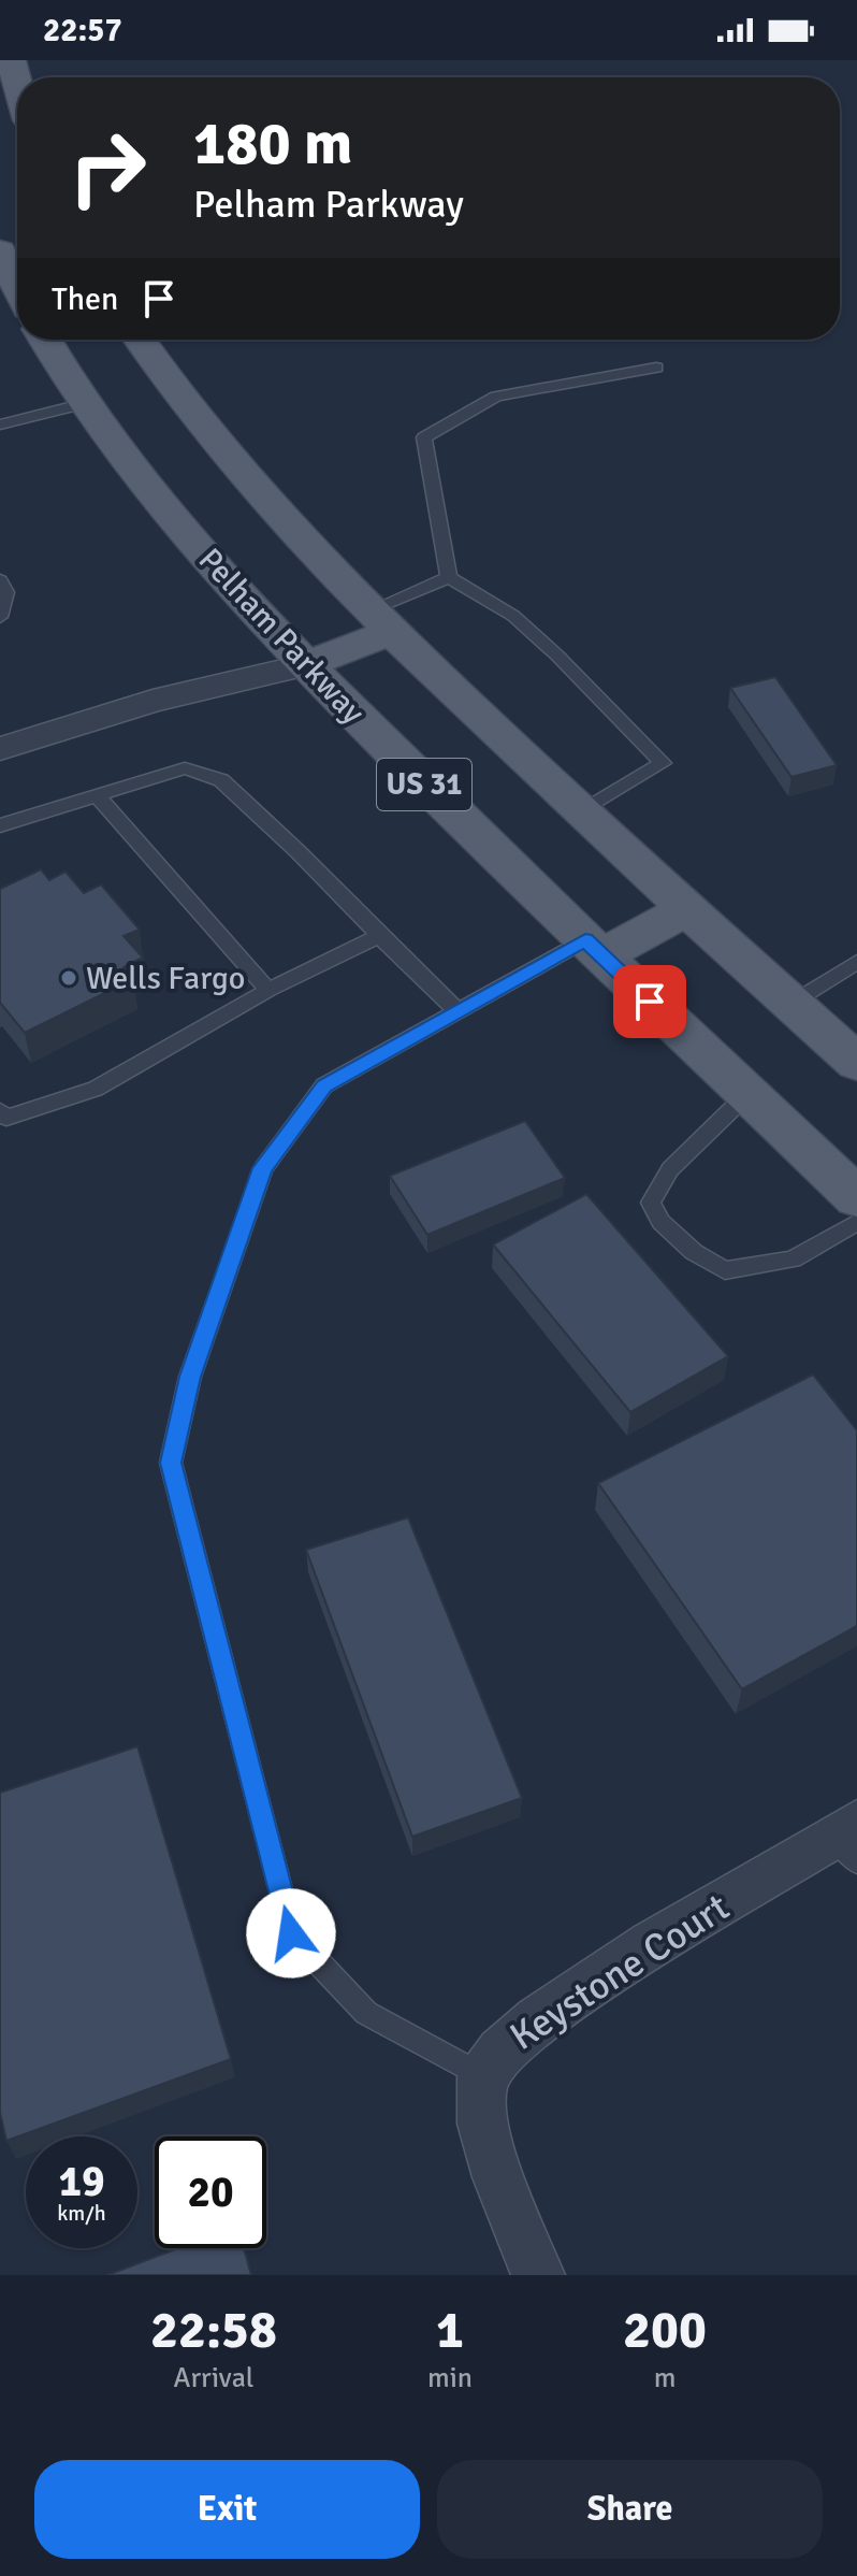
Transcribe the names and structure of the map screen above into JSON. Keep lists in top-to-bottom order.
{
  "streets": {
    "main road": ["Pelham Parkway", "US 31"],
    "street": ["Keystone Court"]
  },
  "places": ["Wells Fargo"],
  "page": {
    "status": "22:57",
    "turn": ["180 m", "Pelham Parkway"],
    "then": "Then",
    "speed": "19 km/h",
    "limit": "20",
    "eta": [
      "22:58",
      "Arrival",
      "1",
      "min",
      "200",
      "m"
    ],
    "buttons": ["Exit", "Share"]
  }
}
